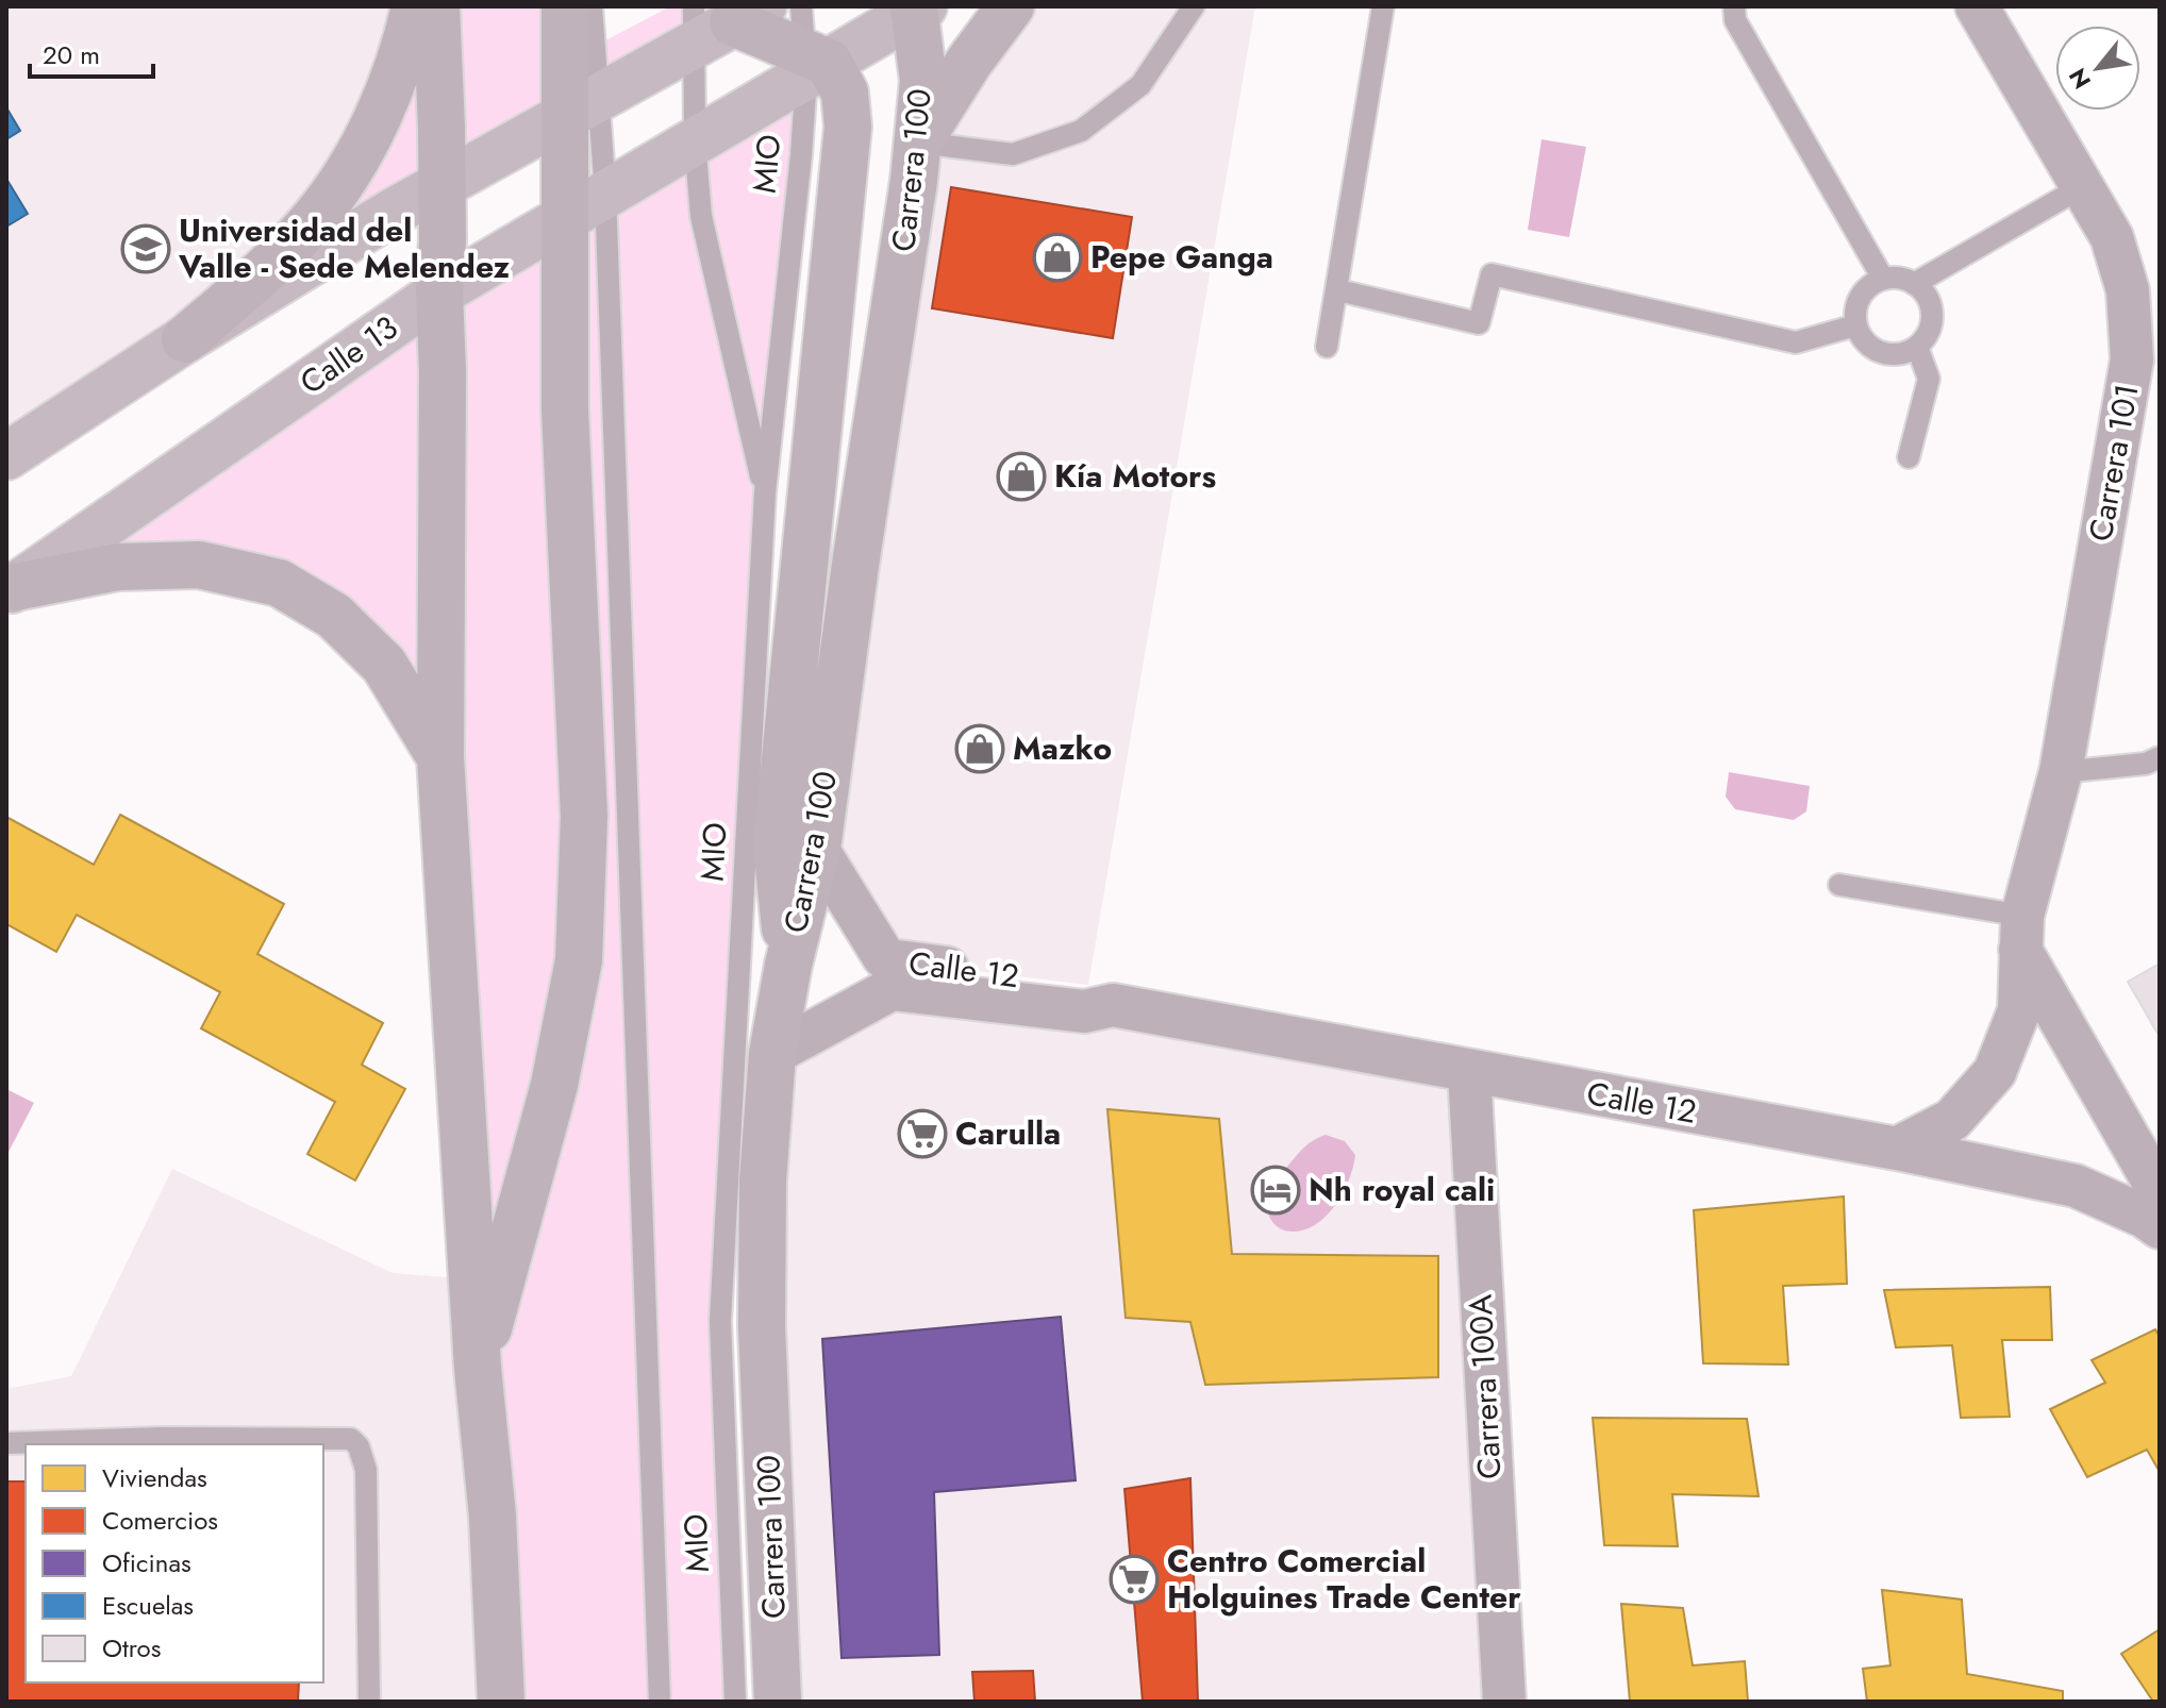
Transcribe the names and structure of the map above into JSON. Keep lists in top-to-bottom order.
{
  "streets": {
    "main road": ["Carrera 100", "Calle 13"],
    "street": ["Carrera 101", "Calle 12", "Carrera 100A"],
    "lane": ["MIO"]
  },
  "crossings": [
    ["MIO", "Calle 13"],
    ["Carrera 100", "Calle 13"],
    ["Carrera 100", "Calle 12"],
    ["Carrera 101", "Calle 12"],
    ["Calle 12", "Carrera 100A"]
  ],
  "places": {
    "school or university": ["Universidad del Valle - Sede Melendez"],
    "shop": ["Pepe Ganga", "Kía Motors", "Mazko"],
    "supermarket": ["Carulla", "Centro Comercial Holguines Trade Center"],
    "hotel": ["Nh royal cali"]
  },
  "legend": [
    "Viviendas",
    "Comercios",
    "Oficinas",
    "Escuelas",
    "Otros"
  ],
  "scale_bar": "20 m",
  "north": "bottom left"
}
